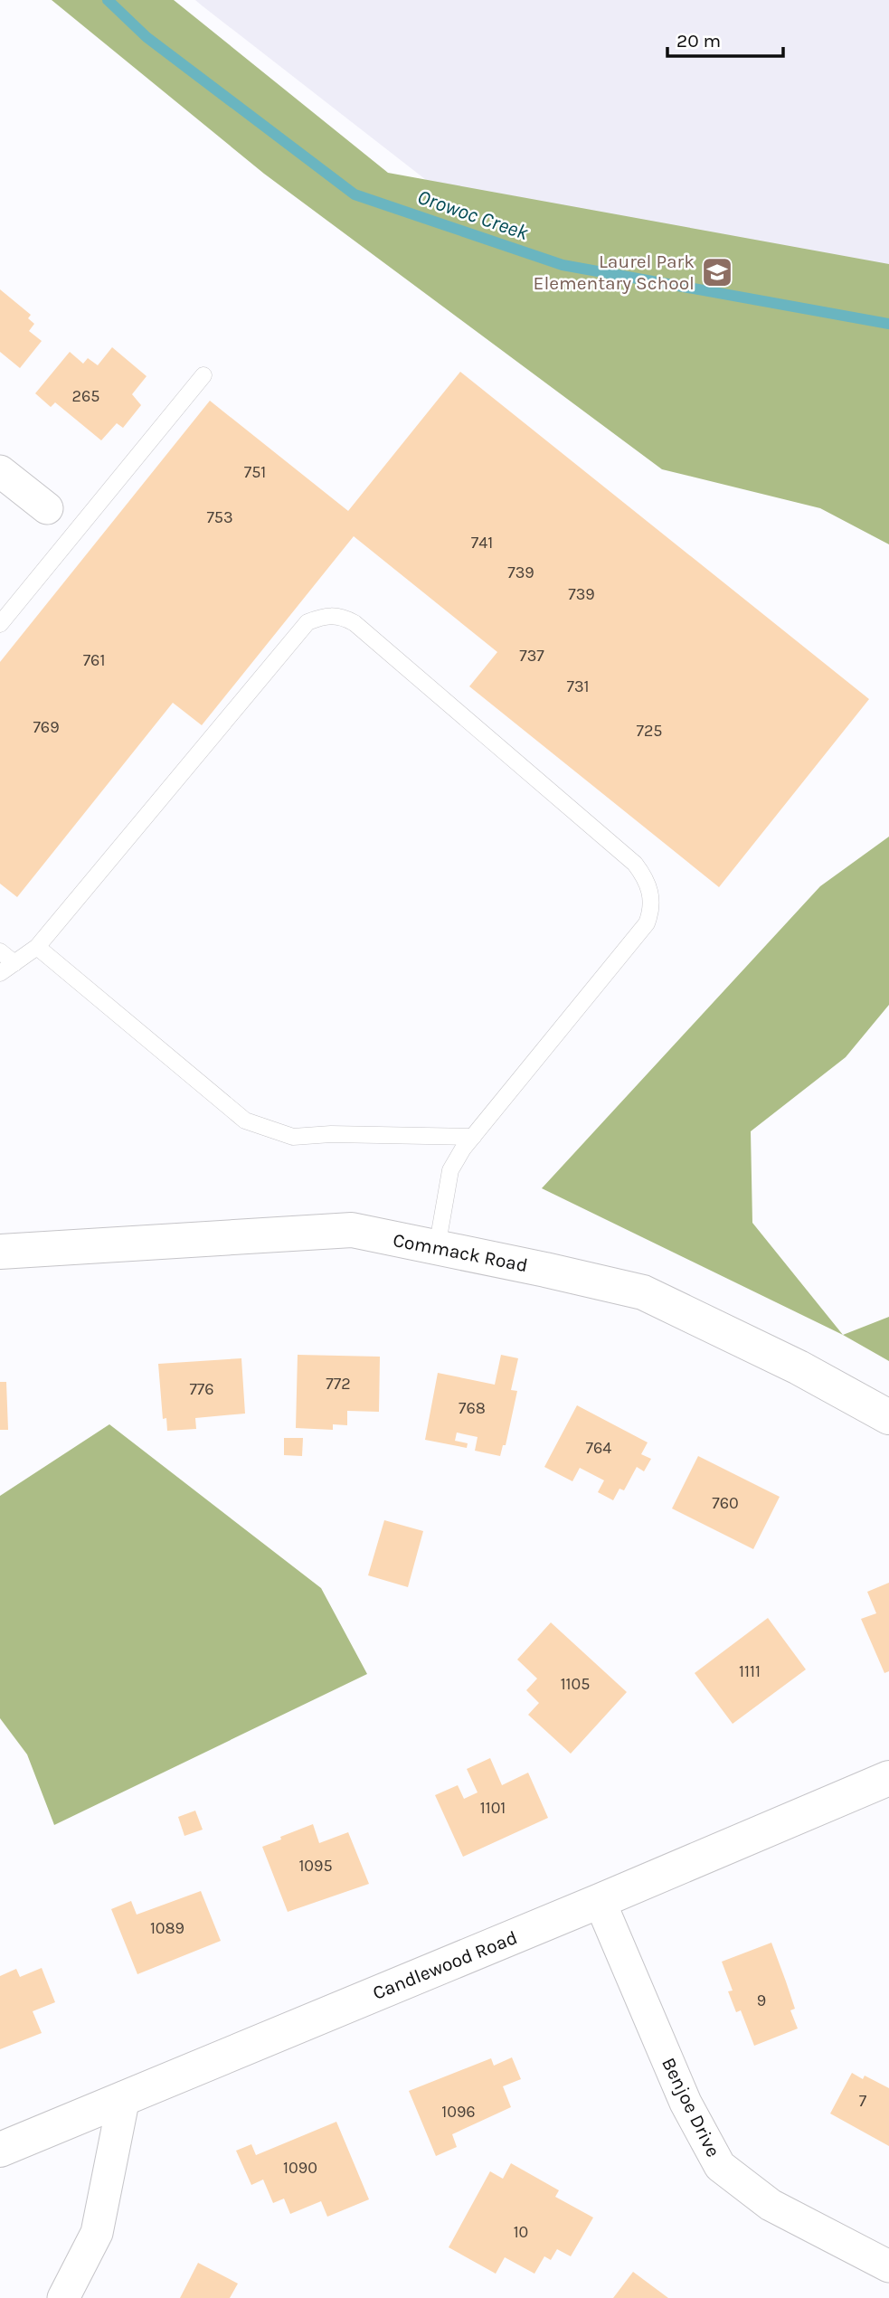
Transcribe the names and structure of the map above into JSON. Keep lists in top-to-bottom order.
{
  "streets": {
    "street": ["Commack Road", "Candlewood Road", "Benjoe Drive"]
  },
  "crossings": [
    ["Candlewood Road", "Benjoe Drive"]
  ],
  "water": ["Orowoc Creek"],
  "places": {
    "school or university": ["Laurel Park Elementary School"]
  },
  "house_numbers": [
    "265",
    "751",
    "753",
    "741",
    "739",
    "739",
    "737",
    "761",
    "731",
    "769",
    "725",
    "772",
    "776",
    "768",
    "764",
    "760",
    "1111",
    "1105",
    "1101",
    "1095",
    "1089",
    "9",
    "7",
    "1096",
    "1090",
    "10"
  ],
  "scale_bar": "20 m"
}
